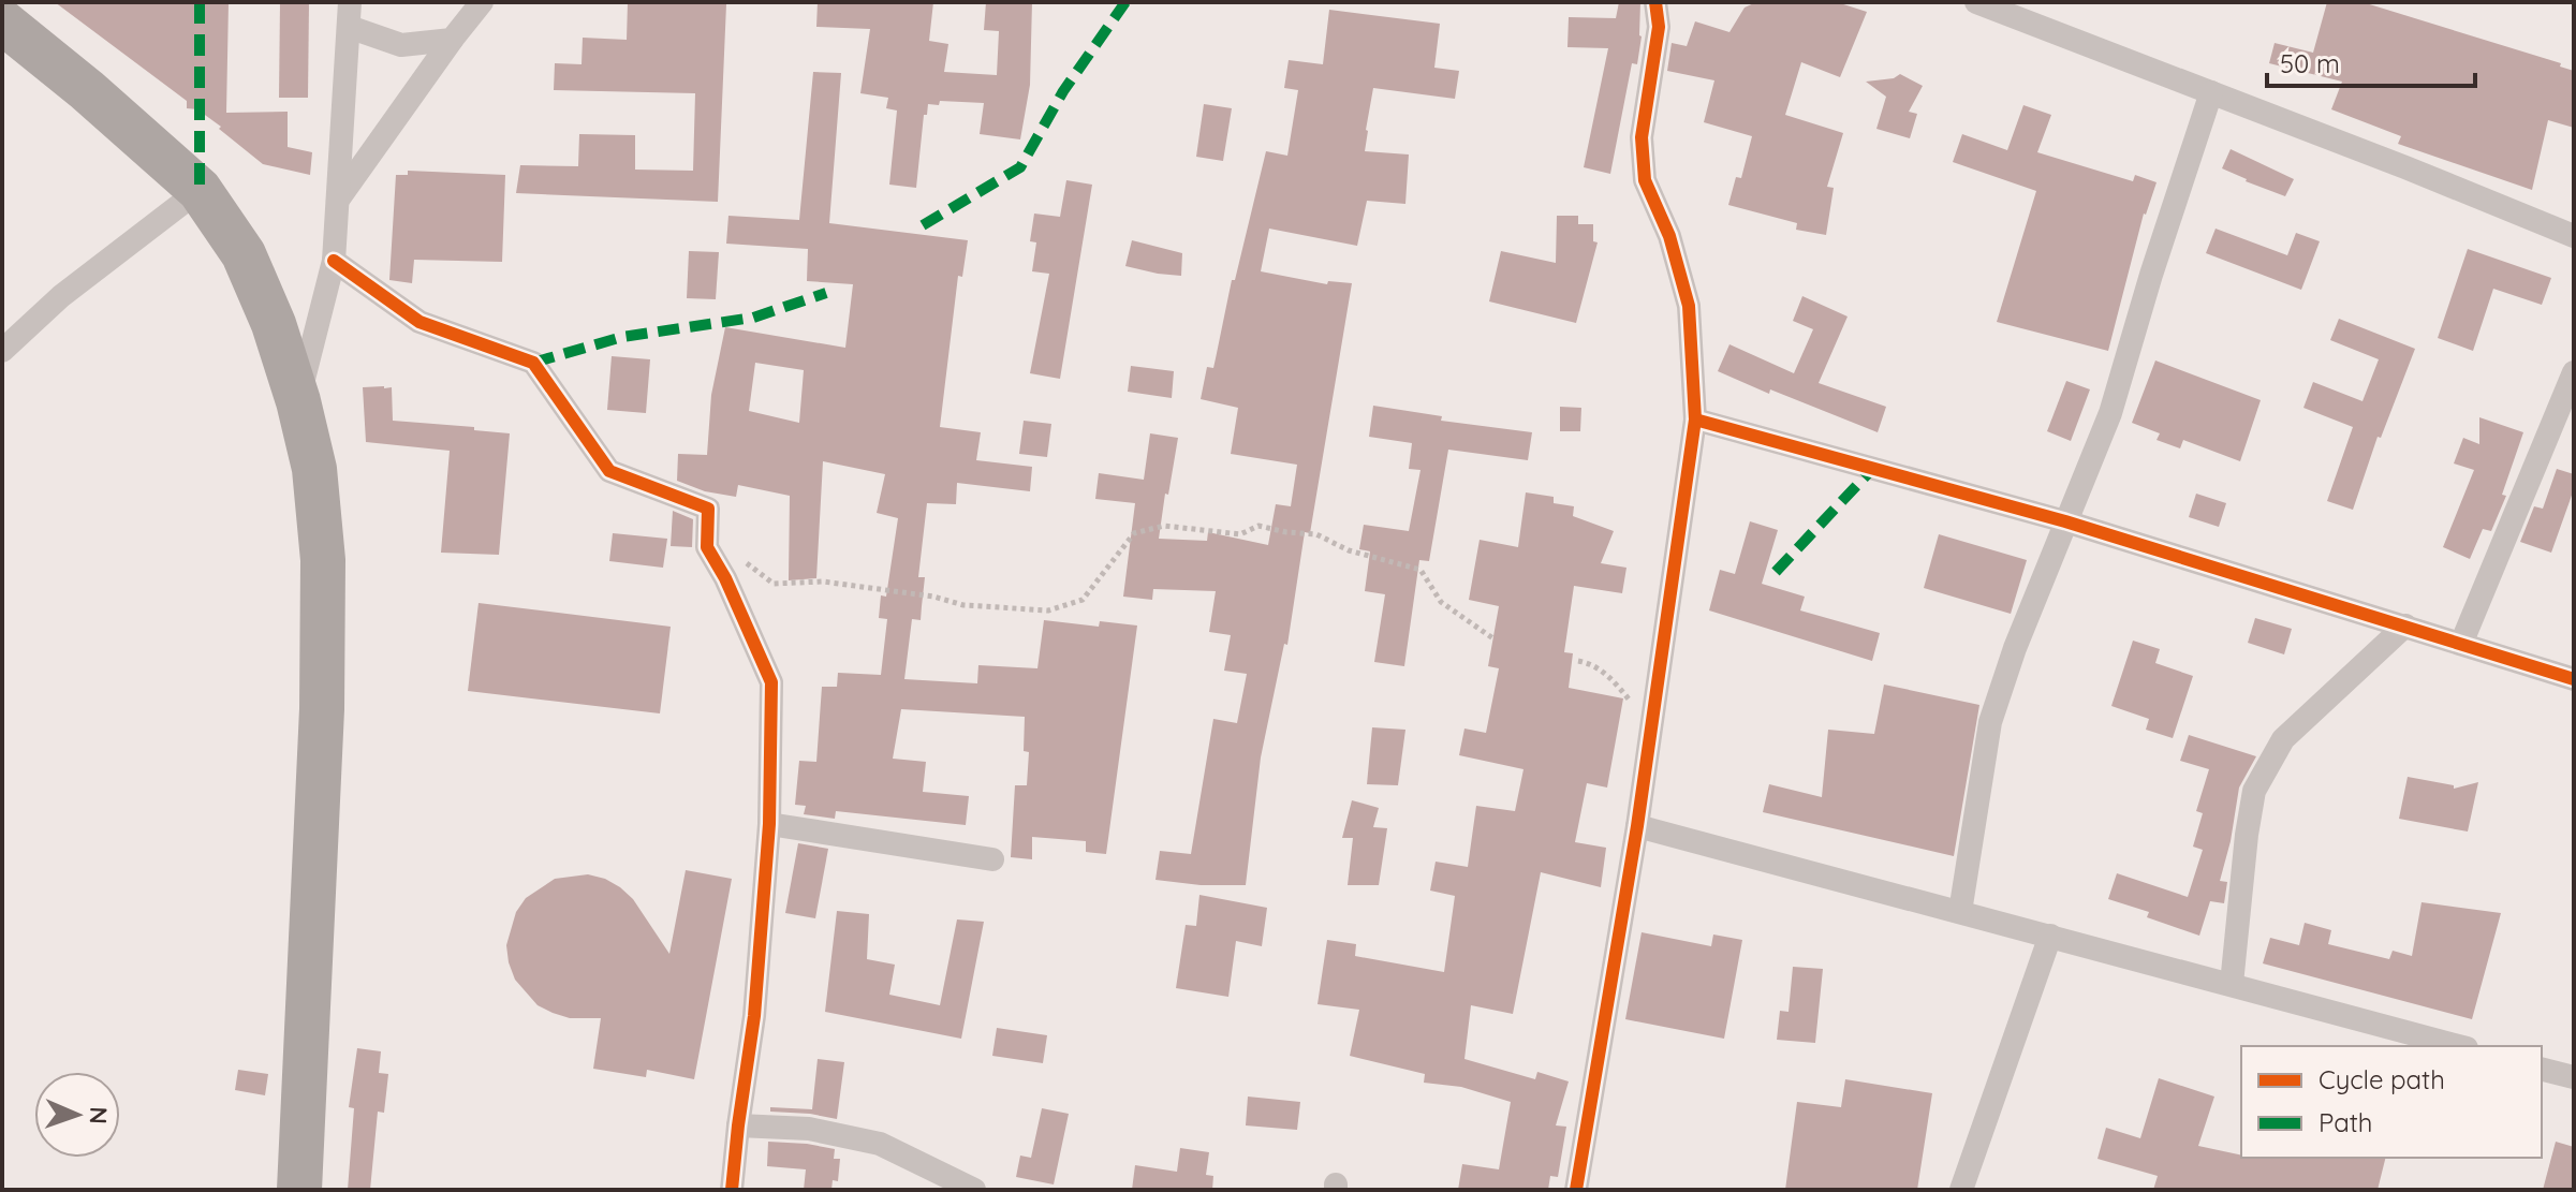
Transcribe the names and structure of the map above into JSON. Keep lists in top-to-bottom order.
{
  "legend": ["Cycle path", "Path"],
  "scale_bar": "50 m",
  "north": "right"
}
